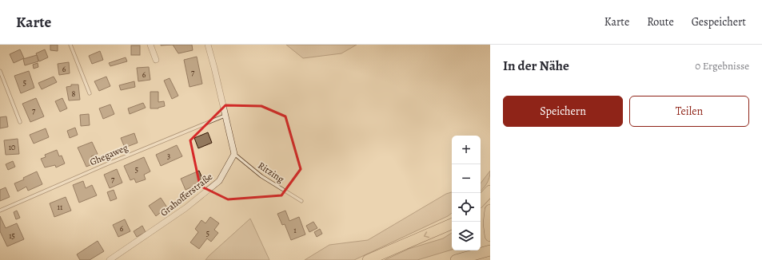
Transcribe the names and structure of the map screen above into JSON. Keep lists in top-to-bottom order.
{
  "streets": {
    "street": ["Grahofferstraße"],
    "lane": ["Ghegaweg", "Ritzing"]
  },
  "crossings": [
    ["Ritzing", "Grahofferstraße"]
  ],
  "house_numbers": [
    "6",
    "7",
    "6",
    "5",
    "8",
    "7",
    "10",
    "3",
    "5",
    "7",
    "11",
    "6",
    "1",
    "5",
    "15"
  ],
  "page": {
    "header": "Karte",
    "nav": ["Karte", "Route", "Gespeichert"],
    "heading": ["In der Nähe", "0 Ergebnisse"],
    "buttons": ["Speichern", "Teilen"],
    "map_buttons": ["+", "−"]
  }
}
